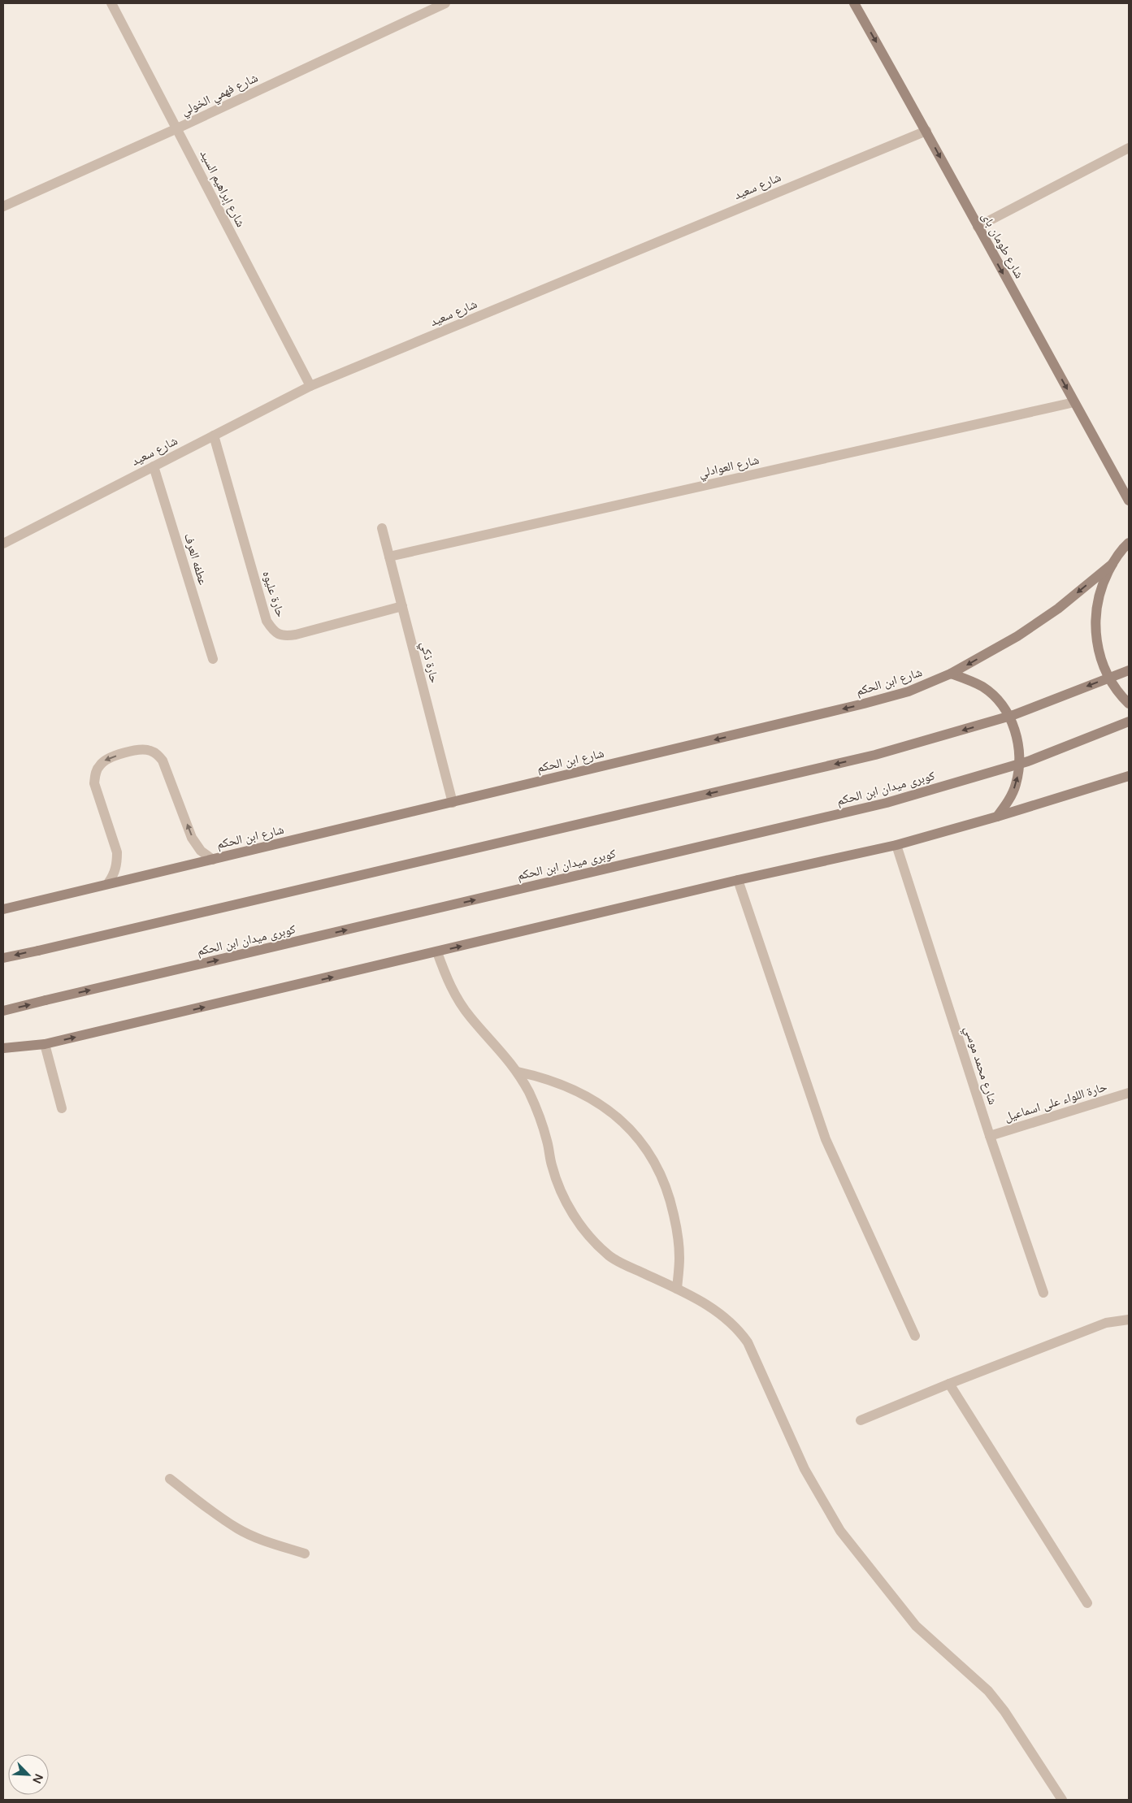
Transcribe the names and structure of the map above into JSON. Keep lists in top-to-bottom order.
{
  "streets": {
    "main road": ["شارع طومان باى", "شارع ابن الحكم", "كوبرى ميدان ابن الحكم"],
    "street": [
      "شارع فهمي الخولي",
      "شارع سعيد",
      "شارع إبراهيم السيد",
      "شارع العوادلي",
      "عطفه العرف",
      "حارة عليوه",
      "حارة ذكي",
      "شارع محمد موسي",
      "حارة اللواء على اسماعيل"
    ]
  },
  "crossings": [
    ["شارع فهمي الخولي", "شارع إبراهيم السيد"],
    ["شارع سعيد", "شارع إبراهيم السيد"],
    ["شارع سعيد", "شارع طومان باى"],
    ["شارع سعيد", "عطفه العرف"],
    ["شارع سعيد", "حارة عليوه"],
    ["شارع طومان باى", "شارع العوادلي"],
    ["شارع العوادلي", "حارة ذكي"],
    ["حارة عليوه", "حارة ذكي"],
    ["حارة ذكي", "شارع ابن الحكم"],
    ["شارع محمد موسي", "حارة اللواء على اسماعيل"]
  ],
  "one_way": ["شارع طومان باى"],
  "north": "bottom right"
}
